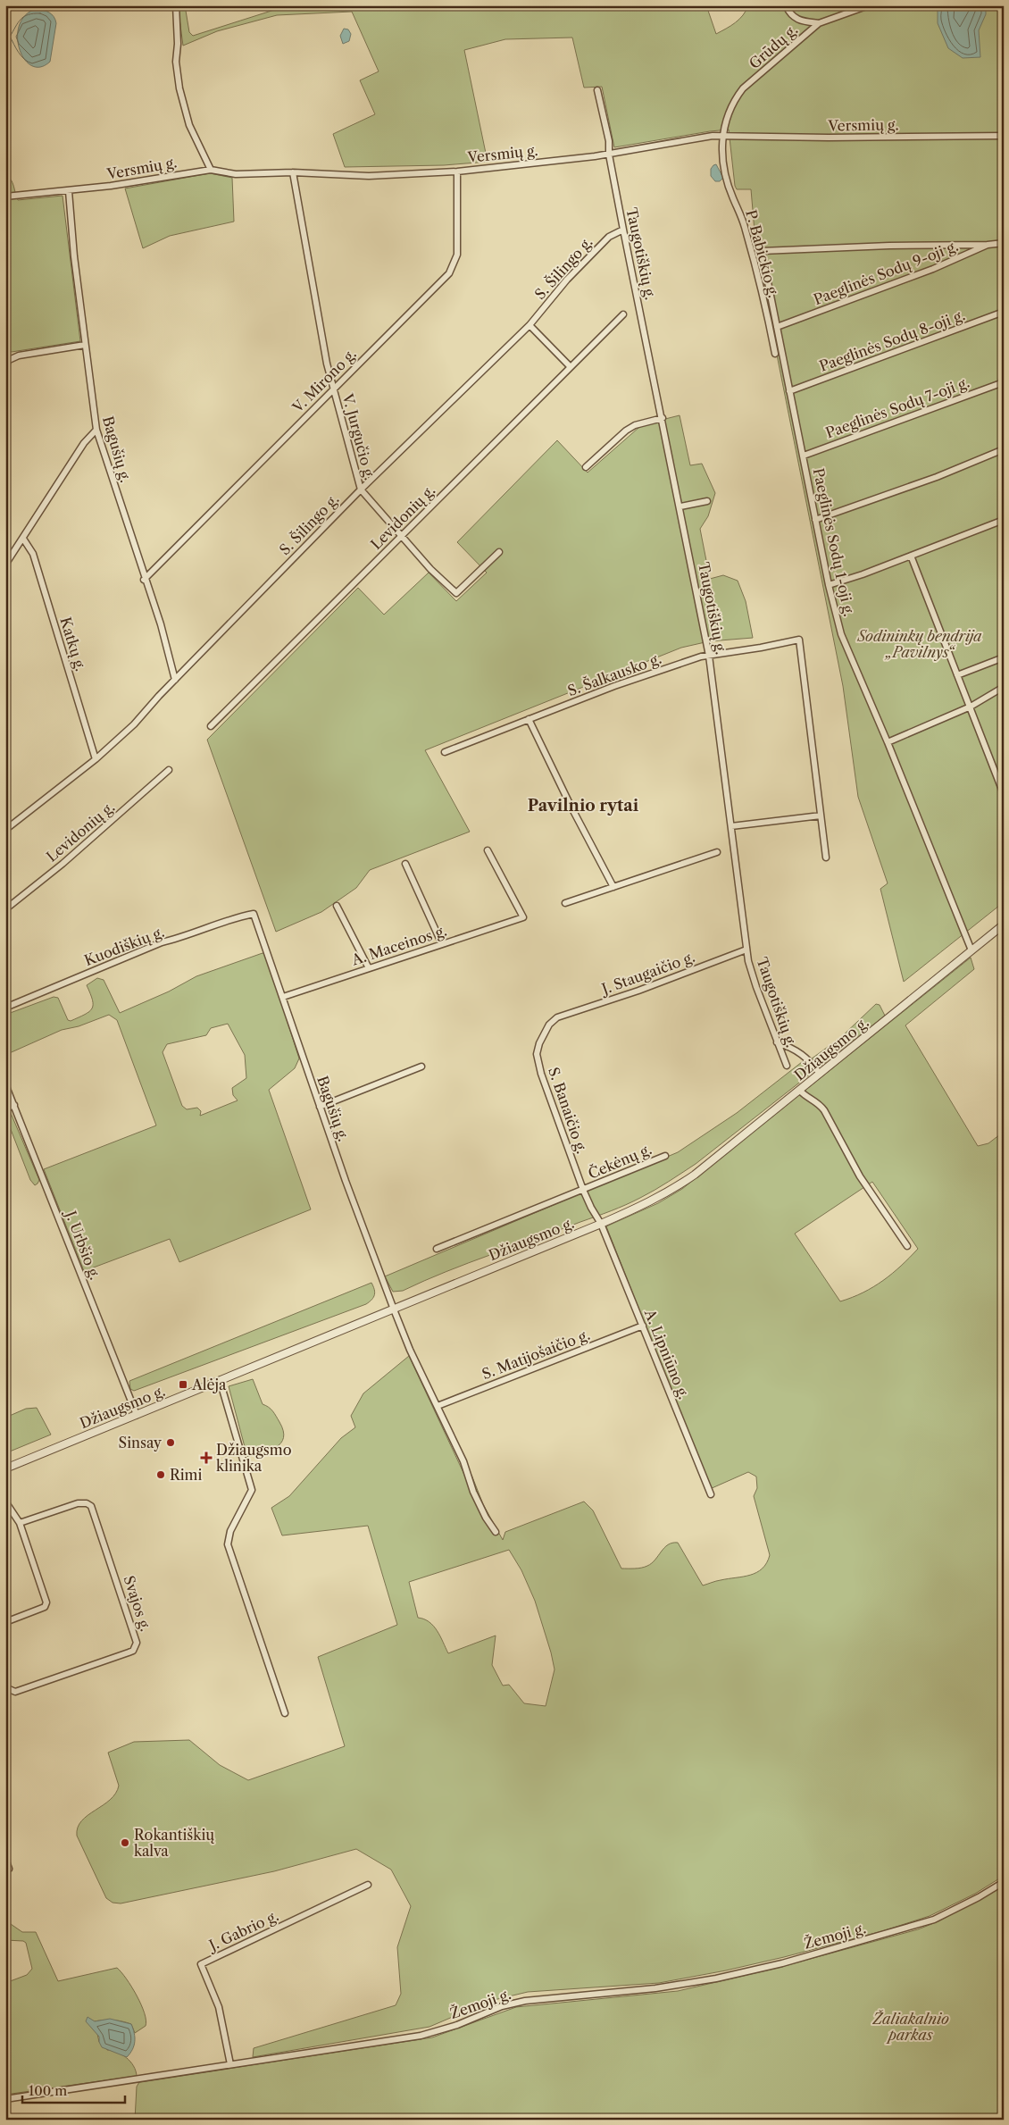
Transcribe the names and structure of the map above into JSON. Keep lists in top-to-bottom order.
{
  "streets": {
    "street": [
      "Grūdų g.",
      "Versmių g.",
      "Taugotiškių g.",
      "P. Babickio g.",
      "S. Šilingo g.",
      "Paeglinės Sodų 9-oji g.",
      "Paeglinės Sodų 8-oji g.",
      "V. Mirono g.",
      "Paeglinės Sodų 7-oji g.",
      "V. Jurgučio g.",
      "Bagušių g.",
      "Levidonių g.",
      "Paeglinės Sodų 1-oji g.",
      "Katkų g.",
      "S. Šalkausko g.",
      "A. Maceinos g.",
      "Kuodiškių g.",
      "J. Staugaičio g.",
      "Džiaugsmo g.",
      "S. Banaičio g.",
      "Čekėnų g.",
      "J. Urbšio g.",
      "S. Matijošaičio g.",
      "A. Lipniūno g.",
      "Svajos g.",
      "J. Gabrio g.",
      "Žemoji g."
    ]
  },
  "crossings": [
    ["Grūdų g.", "Versmių g."],
    ["Grūdų g.", "P. Babickio g."],
    ["Versmių g.", "Taugotiškių g."],
    ["Versmių g.", "P. Babickio g."],
    ["Versmių g.", "V. Mirono g."],
    ["Versmių g.", "V. Jurgučio g."],
    ["Versmių g.", "Bagušių g."],
    ["Taugotiškių g.", "S. Šilingo g."],
    ["Taugotiškių g.", "S. Šalkausko g."],
    ["Taugotiškių g.", "J. Staugaičio g."],
    ["S. Šilingo g.", "V. Jurgučio g."],
    ["S. Šilingo g.", "Bagušių g."],
    ["S. Šilingo g.", "Katkų g."],
    ["Paeglinės Sodų 9-oji g.", "Paeglinės Sodų 1-oji g."],
    ["Paeglinės Sodų 8-oji g.", "Paeglinės Sodų 1-oji g."],
    ["V. Mirono g.", "V. Jurgučio g."],
    ["V. Mirono g.", "Bagušių g."],
    ["Paeglinės Sodų 7-oji g.", "Paeglinės Sodų 1-oji g."],
    ["V. Jurgučio g.", "Levidonių g."],
    ["Bagušių g.", "A. Maceinos g."],
    ["Bagušių g.", "Kuodiškių g."],
    ["Bagušių g.", "Džiaugsmo g."],
    ["Bagušių g.", "S. Matijošaičio g."],
    ["Paeglinės Sodų 1-oji g.", "Džiaugsmo g."],
    ["J. Staugaičio g.", "S. Banaičio g."],
    ["Džiaugsmo g.", "S. Banaičio g."],
    ["Džiaugsmo g.", "J. Urbšio g."],
    ["Džiaugsmo g.", "A. Lipniūno g."],
    ["S. Banaičio g.", "Čekėnų g."],
    ["S. Banaičio g.", "A. Lipniūno g."],
    ["S. Matijošaičio g.", "A. Lipniūno g."],
    ["J. Gabrio g.", "Žemoji g."]
  ],
  "districts": ["Pavilnio rytai"],
  "parks": ["Sodininkų bendrija „Pavilnys“", "Žaliakalnio parkas"],
  "places": {
    "transit": ["Alėja"],
    "other": ["Sinsay", "Rimi", "Rokantiškių kalva"],
    "health": ["Džiaugsmo klinika"]
  },
  "scale_bar": "100 m"
}
